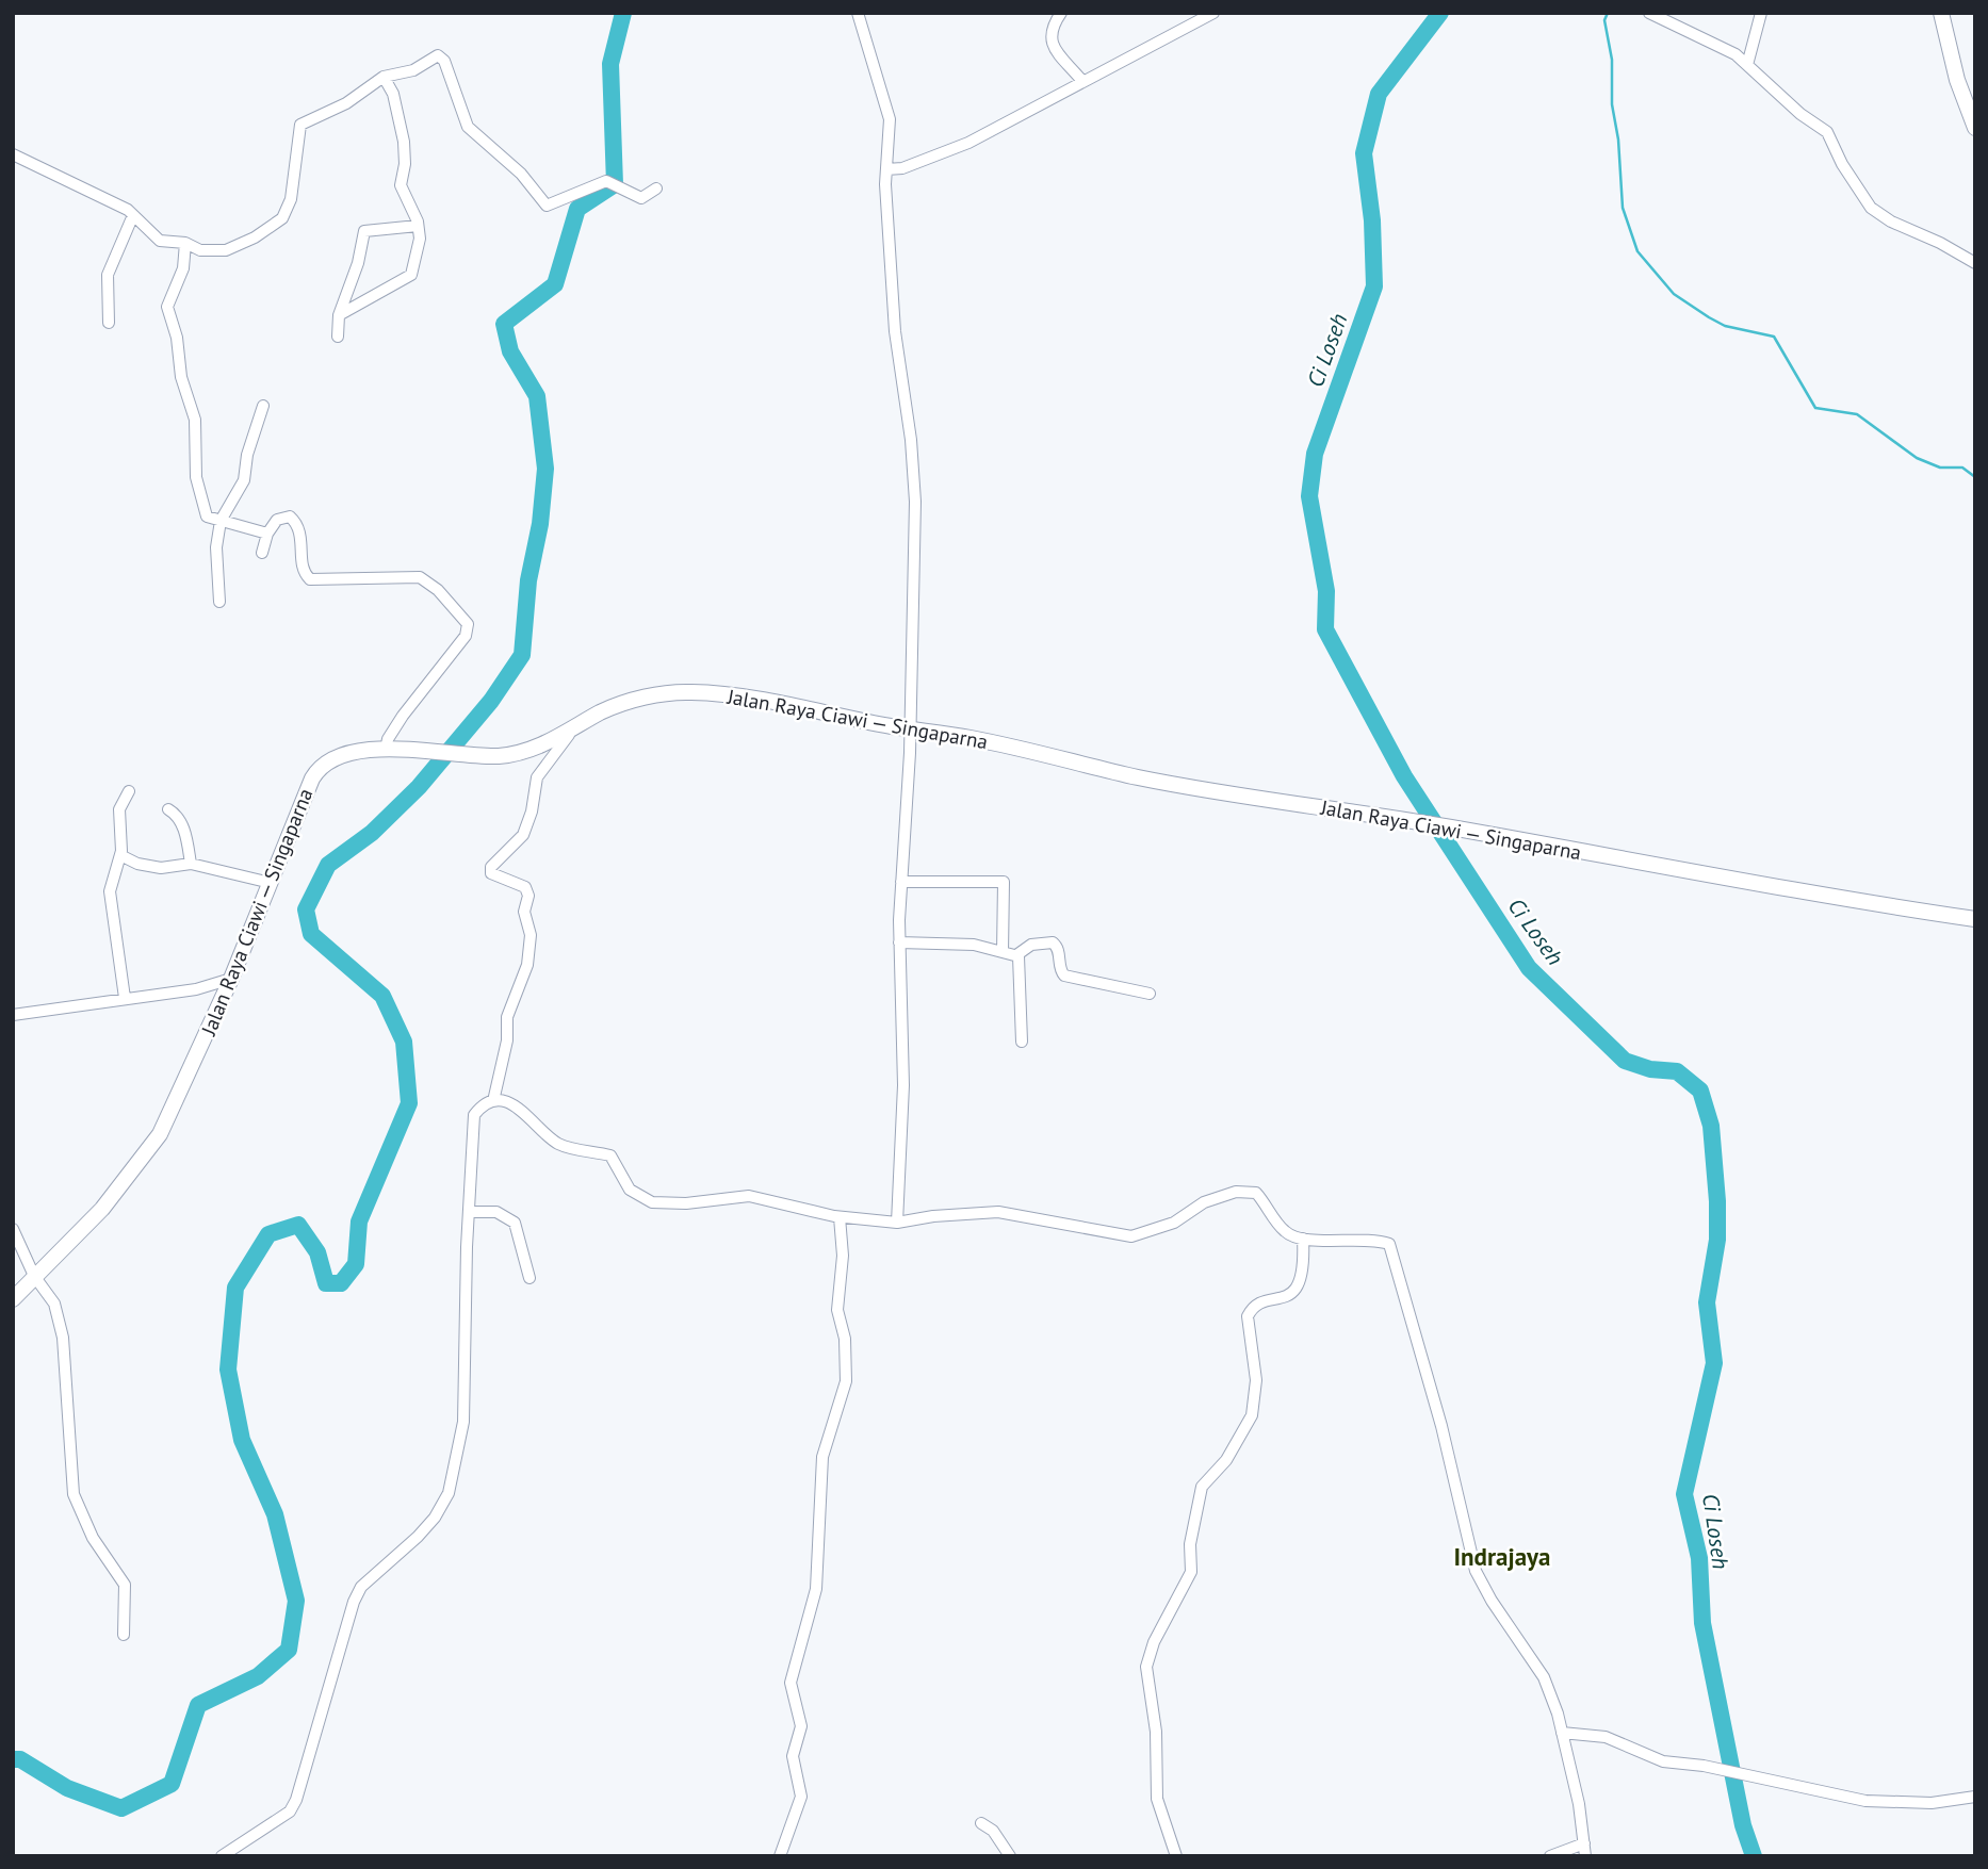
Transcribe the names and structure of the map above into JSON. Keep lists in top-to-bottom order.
{
  "streets": {
    "main road": ["Jalan Raya Ciawi — Singaparna"]
  },
  "districts": ["Indrajaya"],
  "water": ["Ci Loseh"]
}
